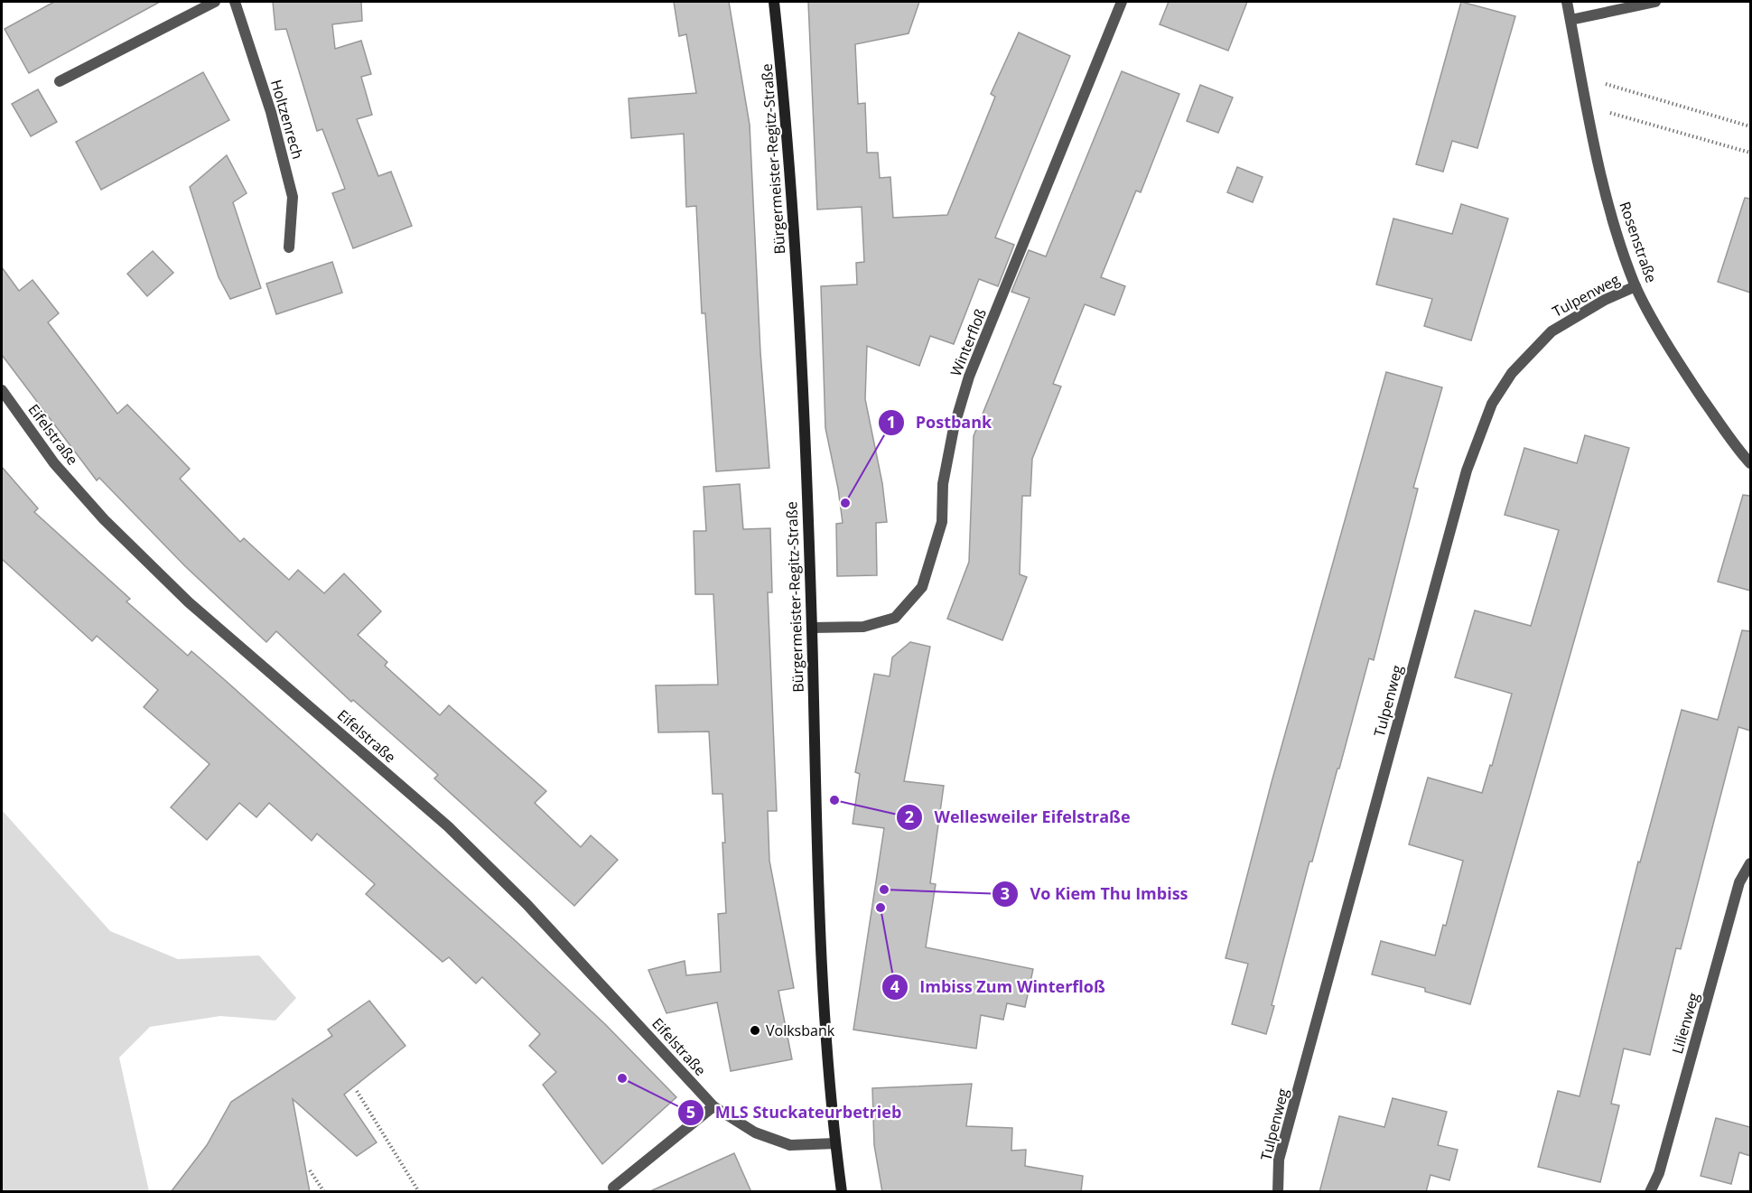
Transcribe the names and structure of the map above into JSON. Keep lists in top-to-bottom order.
{
  "streets": {
    "street": [
      "Holtzenrech",
      "Bürgermeister-Regitz-Straße",
      "Rosenstraße",
      "Tulpenweg",
      "Winterfloß",
      "Eifelstraße",
      "Lilienweg"
    ]
  },
  "crossings": [
    ["Bürgermeister-Regitz-Straße", "Winterfloß"],
    ["Bürgermeister-Regitz-Straße", "Eifelstraße"],
    ["Rosenstraße", "Tulpenweg"]
  ],
  "places": [
    "Postbank",
    "Wellesweiler Eifelstraße",
    "Vo Kiem Thu Imbiss",
    "Imbiss Zum Winterfloß",
    "Volksbank",
    "MLS Stuckateurbetrieb"
  ]
}
